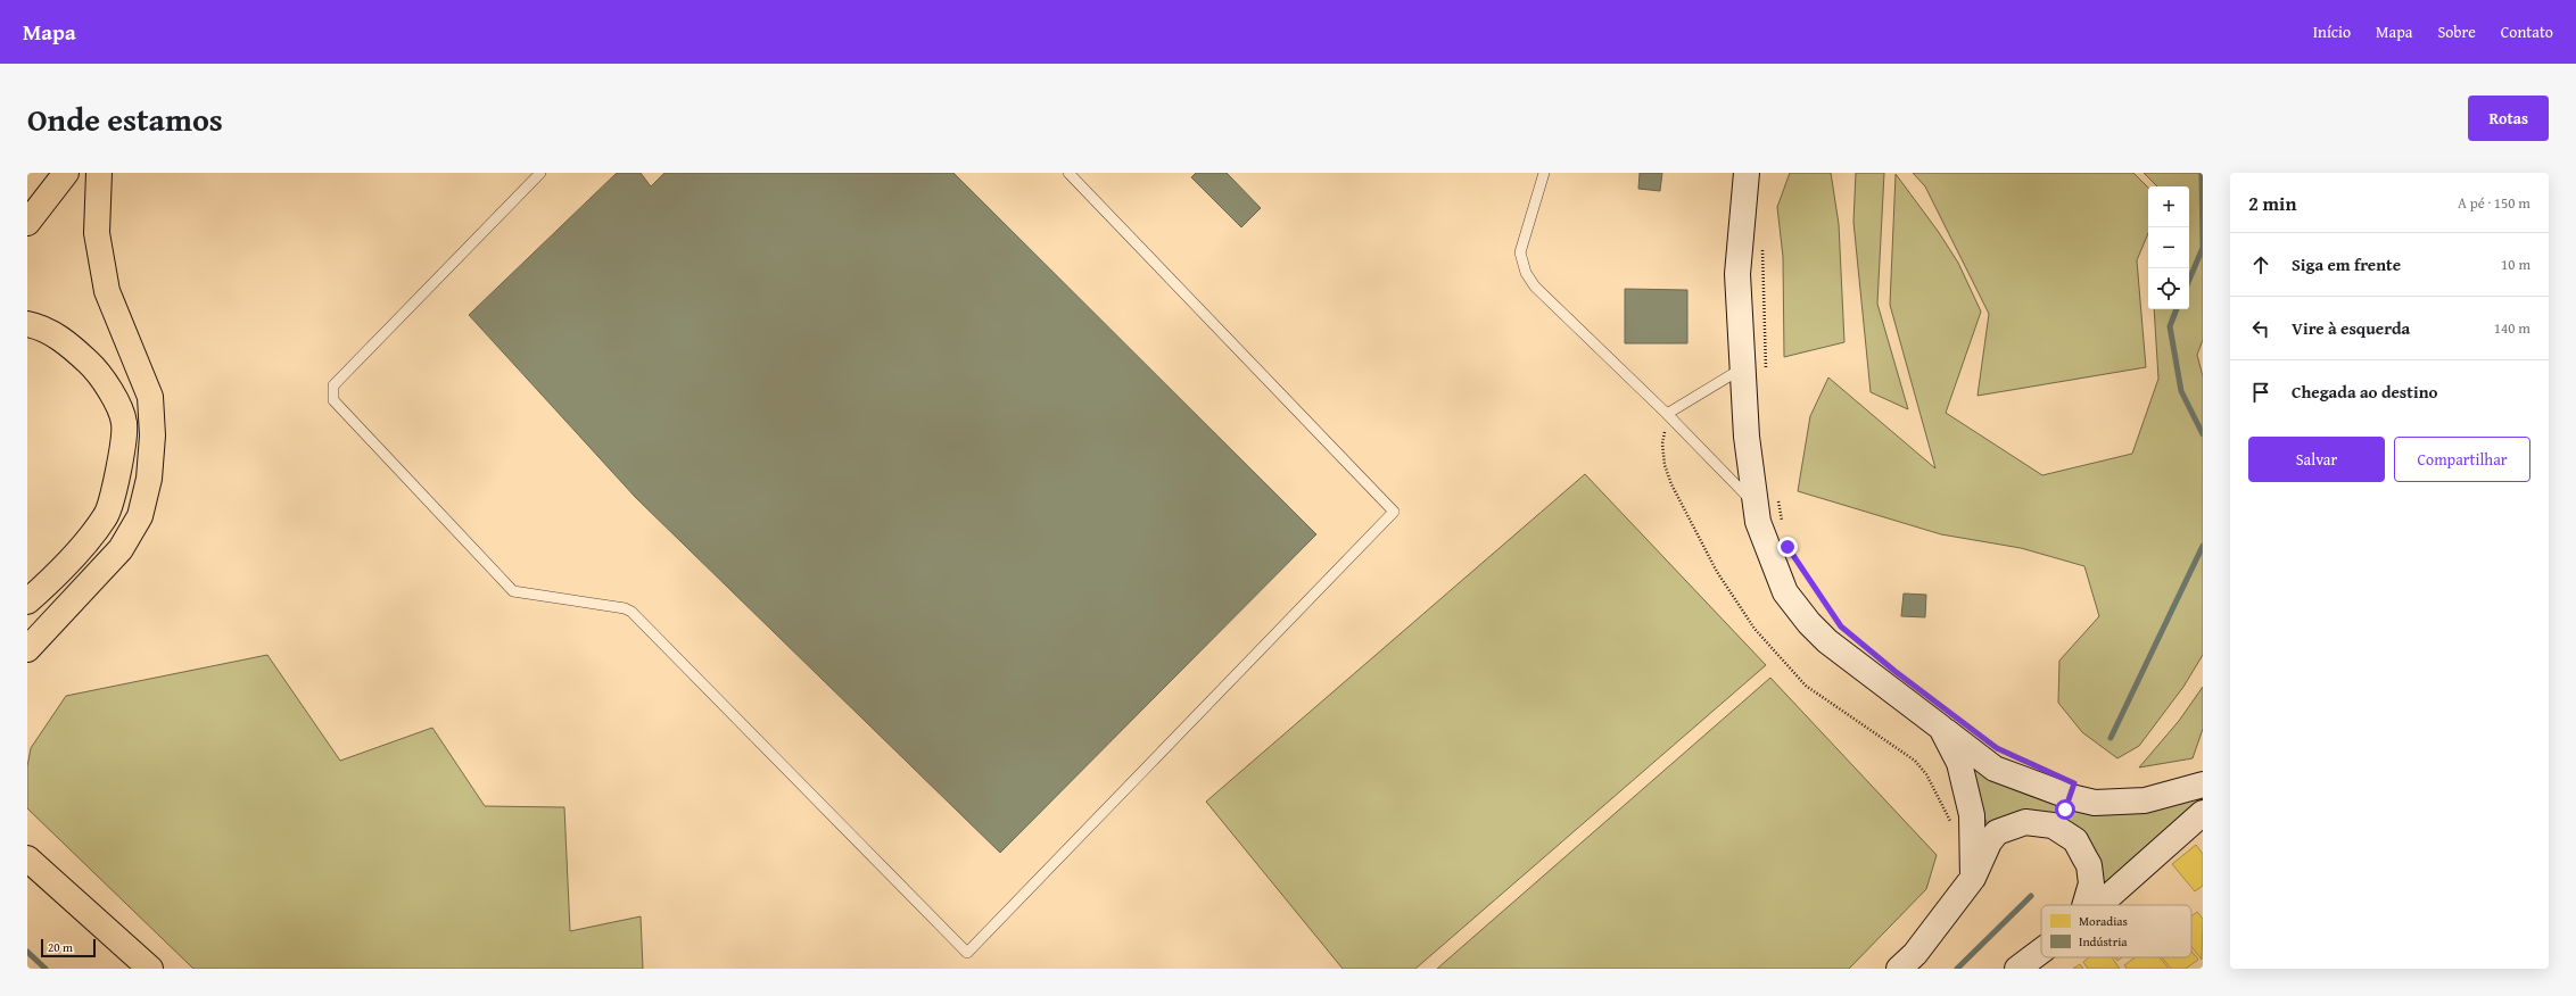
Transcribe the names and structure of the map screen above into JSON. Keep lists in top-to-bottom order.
{
  "legend": ["Moradias", "Indústria"],
  "scale_bar": "20 m",
  "page": {
    "header": "Mapa",
    "nav": [
      "Início",
      "Mapa",
      "Sobre",
      "Contato"
    ],
    "title": "Onde estamos",
    "buttons": [
      "Rotas",
      ["Salvar", "Compartilhar"]
    ],
    "heading": ["2 min", "A pé · 150 m"],
    "map_buttons": ["+", "−"],
    "list": [
      ["Siga em frente", "10 m"],
      ["Vire à esquerda", "140 m"],
      "Chegada ao destino"
    ],
    "scale": "20 m"
  }
}
